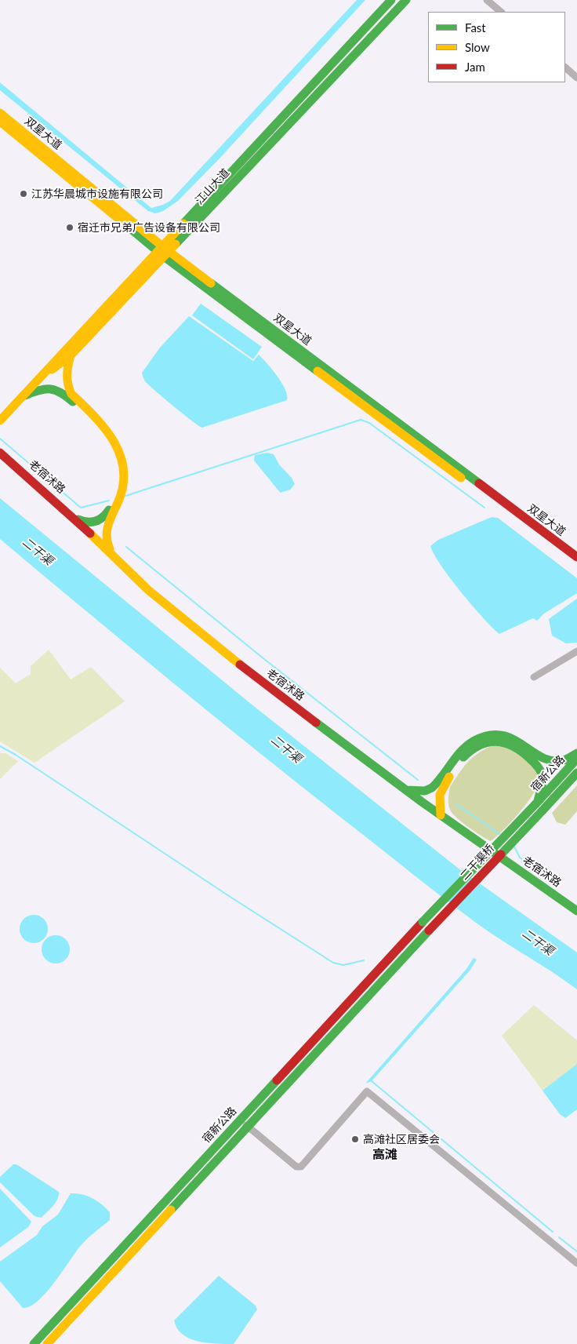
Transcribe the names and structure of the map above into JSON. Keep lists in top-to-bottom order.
{
  "streets": {
    "main road": [
      "双星大道",
      "江山大道",
      "老宿沭路",
      "宿新公路",
      "二干渠桥"
    ]
  },
  "crossings": [
    ["双星大道", "江山大道"],
    ["宿新公路", "二干渠桥"]
  ],
  "districts": ["高滩"],
  "water": ["二干渠"],
  "places": ["江苏华晨城市设施有限公司", "宿迁市兄弟广告设备有限公司", "高滩社区居委会"],
  "legend": ["Fast", "Slow", "Jam"]
}
